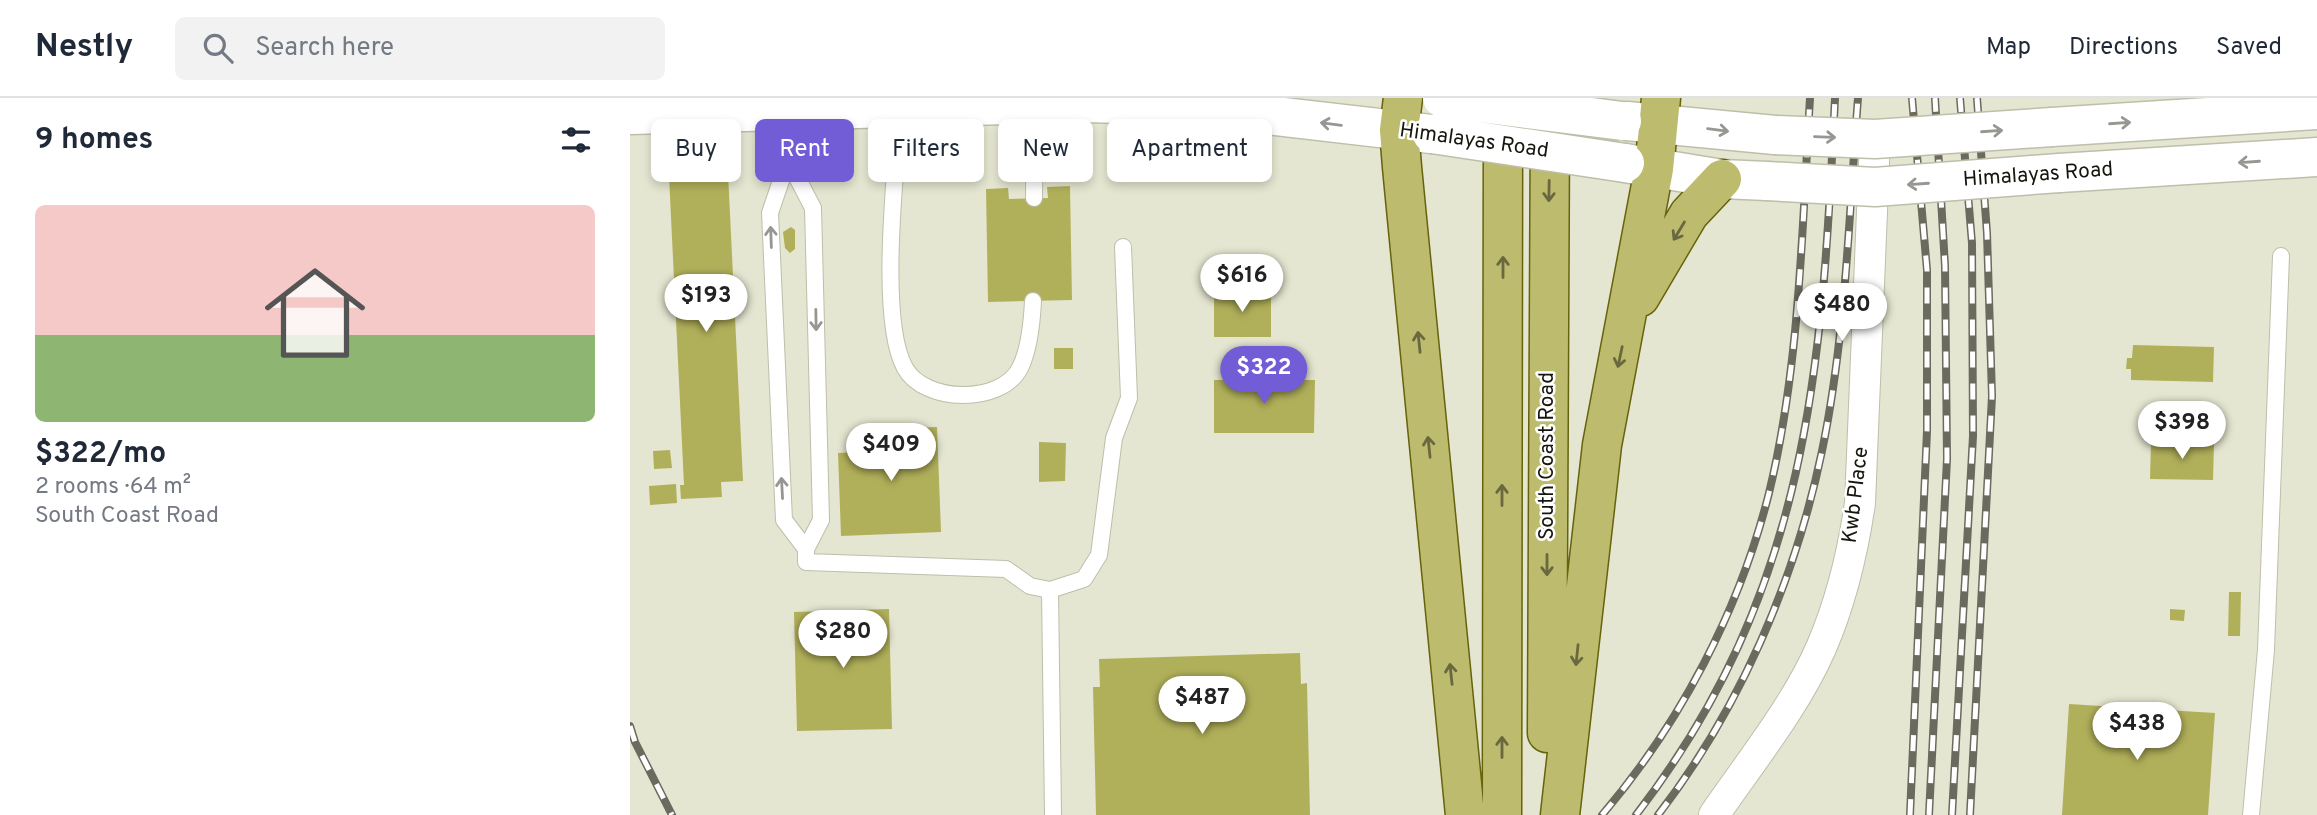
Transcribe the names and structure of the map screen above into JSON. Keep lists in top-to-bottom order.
{
  "streets": {
    "main road": ["South Coast Road"],
    "street": ["Himalayas Road", "Kwb Place"]
  },
  "crossings": [
    ["Himalayas Road", "Kwb Place"]
  ],
  "page": {
    "header": "Nestly",
    "search": "Search here",
    "nav": ["Map", "Directions", "Saved"],
    "heading": "9 homes",
    "chip": [
      "Buy",
      "Rent",
      "Filters",
      "New",
      "Apartment"
    ],
    "list": [
      {
        "name": "$322/mo",
        "note": "2 rooms · 64 m² · South Coast Road"
      }
    ],
    "price": [
      "$616",
      "$193",
      "$480",
      "$322",
      "$398",
      "$409",
      "$280",
      "$487",
      "$438"
    ]
  }
}
